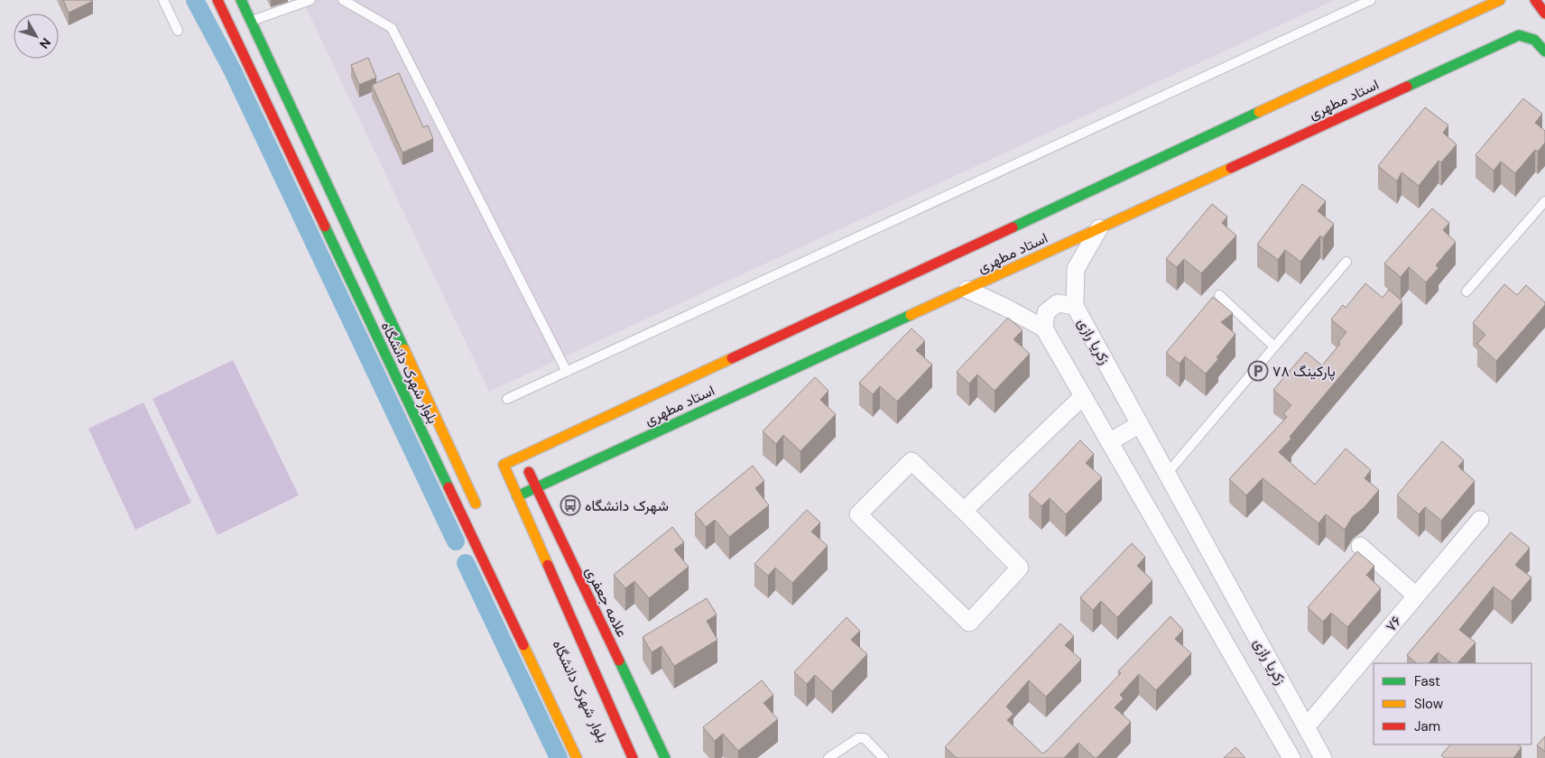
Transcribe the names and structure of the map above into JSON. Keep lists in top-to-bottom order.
{
  "streets": {
    "street": [
      "استاد مطهری",
      "زکریا رازی",
      "بلوار شهرک دانشگاه",
      "علامه جعفری",
      "۷۶"
    ]
  },
  "crossings": [
    ["استاد مطهری", "علامه جعفری"],
    ["زکریا رازی", "۷۶"]
  ],
  "places": {
    "parking": ["پارکینگ ۷۸"],
    "bus stop": ["شهرک دانشگاه"]
  },
  "legend": ["Fast", "Slow", "Jam"],
  "north": "bottom right"
}
